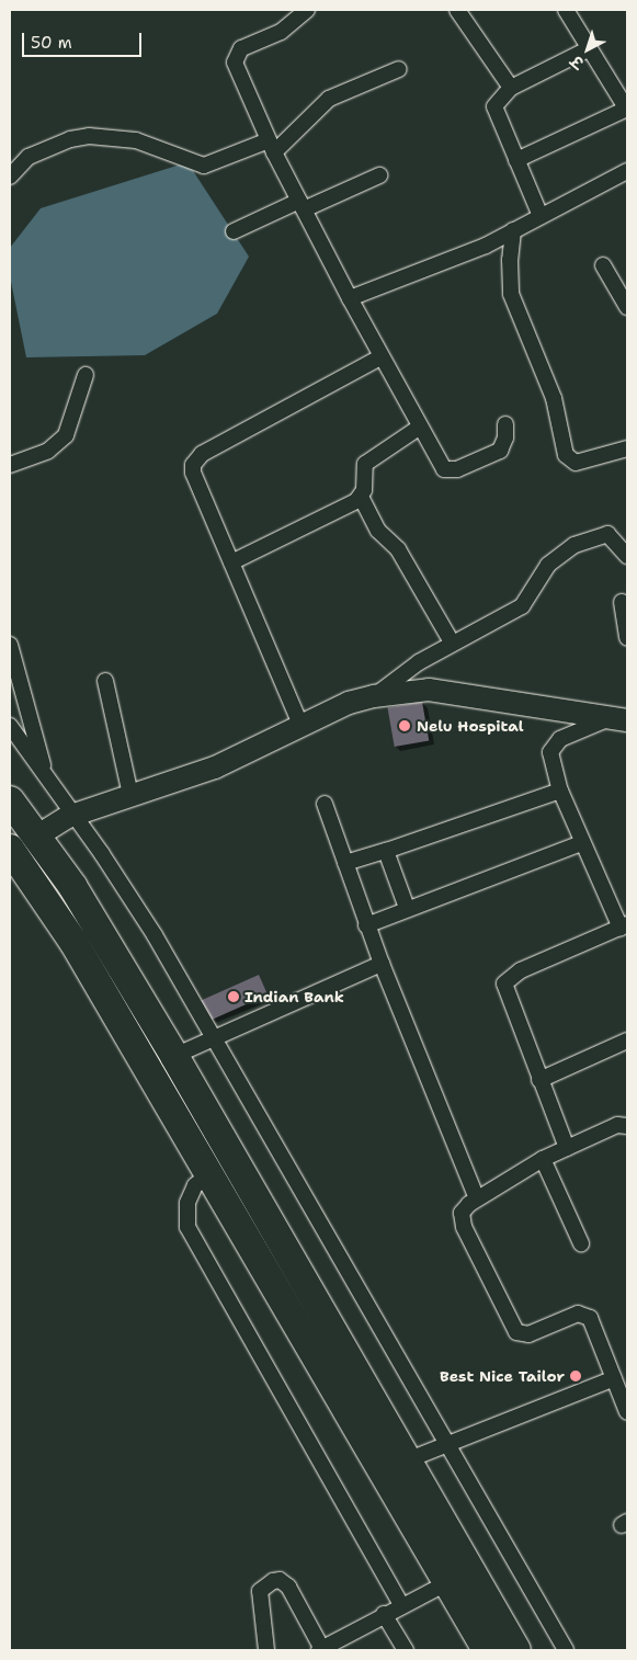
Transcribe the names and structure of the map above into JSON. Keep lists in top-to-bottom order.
{
  "places": ["Nelu Hospital", "Indian Bank", "Best Nice Tailor"],
  "scale_bar": "50 m",
  "north": "bottom left"
}
